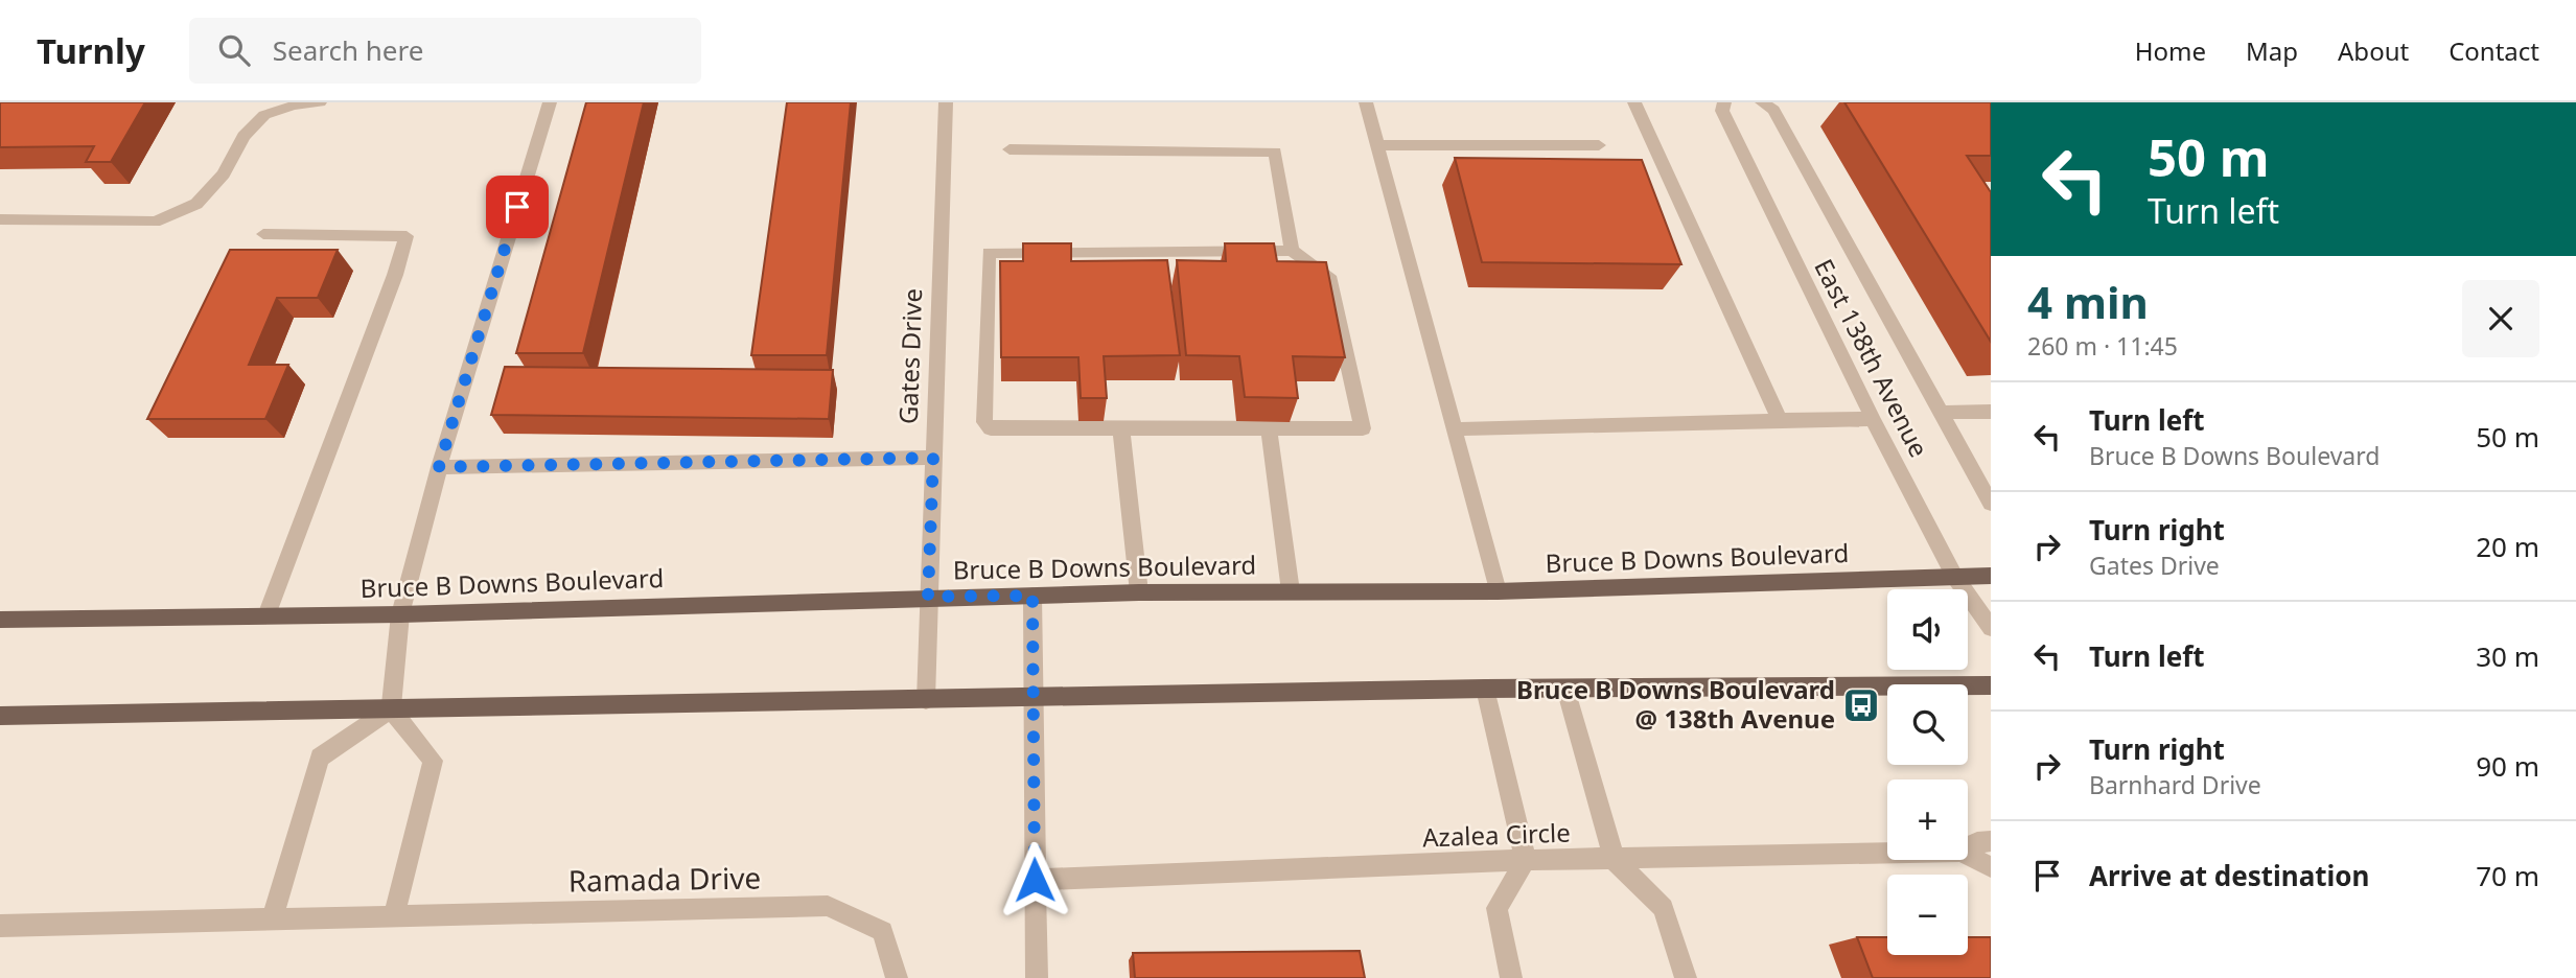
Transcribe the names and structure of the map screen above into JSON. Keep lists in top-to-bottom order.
{
  "streets": {
    "main road": ["Bruce B Downs Boulevard"],
    "street": [
      "Gates Drive",
      "East 138th Avenue",
      "Azalea Circle",
      "Ramada Drive"
    ]
  },
  "crossings": [
    ["Gates Drive", "Bruce B Downs Boulevard"],
    ["East 138th Avenue", "Bruce B Downs Boulevard"]
  ],
  "places": {
    "bus stop": ["Bruce B Downs Boulevard @ 138th Avenue"]
  },
  "page": {
    "header": "Turnly",
    "search": "Search here",
    "nav": [
      "Home",
      "Map",
      "About",
      "Contact"
    ],
    "turn": ["50 m", "Turn left"],
    "heading": ["4 min", "260 m · 11:45"],
    "list": [
      {
        "name": "Turn left",
        "note": "Bruce B Downs Boulevard",
        "value": "50 m"
      },
      {
        "name": "Turn right",
        "note": "Gates Drive",
        "value": "20 m"
      },
      {
        "name": "Turn left",
        "value": "30 m"
      },
      {
        "name": "Turn right",
        "note": "Barnhard Drive",
        "value": "90 m"
      },
      {
        "name": "Arrive at destination",
        "value": "70 m"
      }
    ],
    "map_buttons": ["+", "−"]
  }
}
